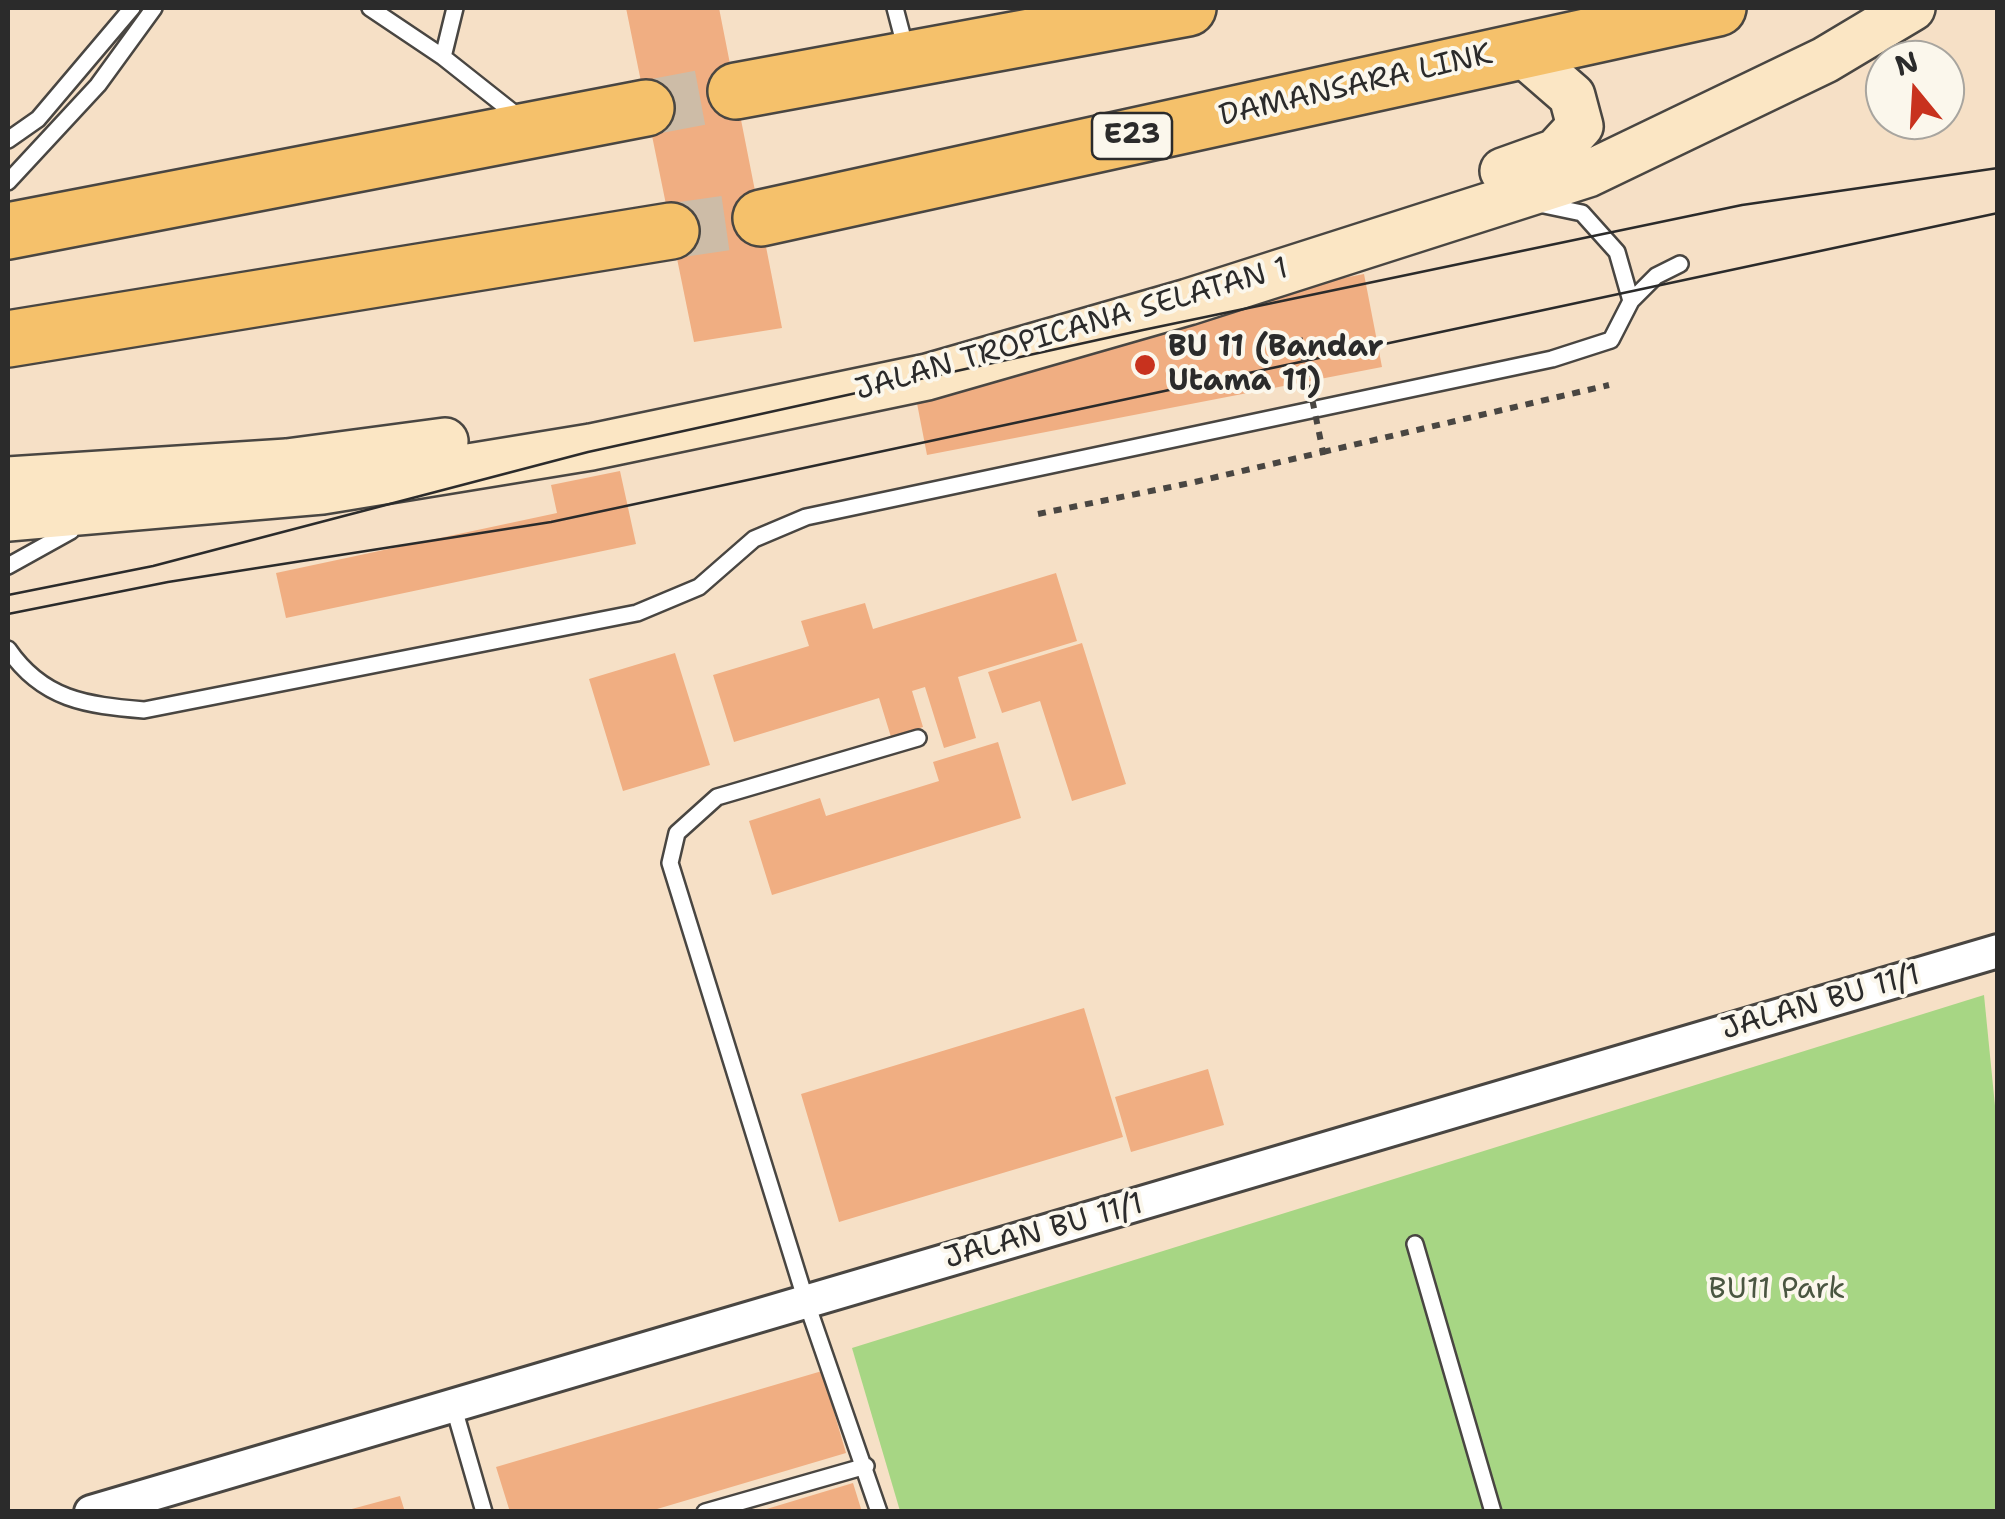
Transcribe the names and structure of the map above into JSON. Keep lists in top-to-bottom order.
{
  "streets": {
    "highway": ["DAMANSARA LINK", "E23"],
    "street": ["JALAN TROPICANA SELATAN 1", "JALAN BU 11/1"]
  },
  "crossings": [
    ["DAMANSARA LINK", "JALAN TROPICANA SELATAN 1"]
  ],
  "parks": ["BU11 Park"],
  "places": ["BU 11 (Bandar Utama 11)"],
  "north": "top"
}
